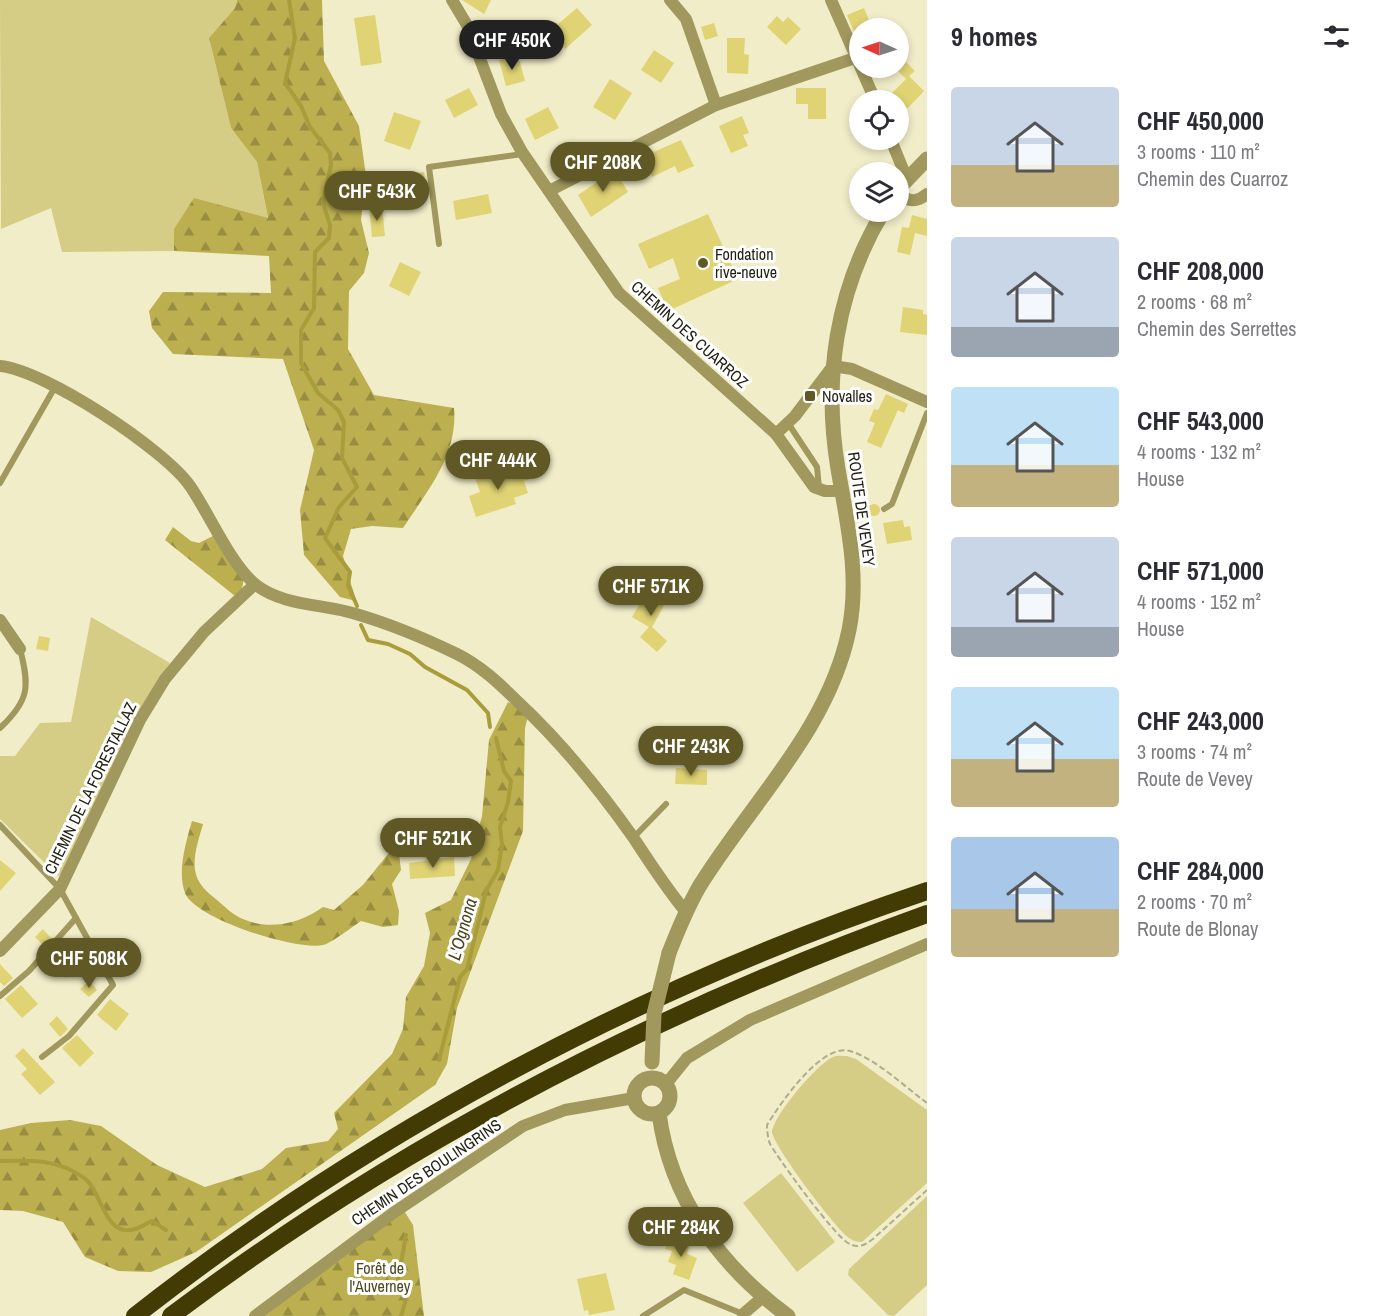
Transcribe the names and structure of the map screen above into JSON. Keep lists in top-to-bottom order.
{
  "streets": {
    "street": [
      "CHEMIN DES CUARROZ",
      "ROUTE DE VEVEY",
      "CHEMIN DE LA FORESTALLAZ",
      "CHEMIN DES BOULINGRINS"
    ]
  },
  "crossings": [
    ["ROUTE DE VEVEY", "CHEMIN DES BOULINGRINS"]
  ],
  "water": ["L'Ognona"],
  "parks": ["Forêt de l'Auverney"],
  "places": {
    "other": ["Fondation rive-neuve"],
    "transit": ["Novalles"]
  },
  "north": "left",
  "page": {
    "heading": "9 homes",
    "price": [
      "CHF 450K",
      "CHF 208K",
      "CHF 543K",
      "CHF 444K",
      "CHF 571K",
      "CHF 243K",
      "CHF 521K",
      "CHF 508K",
      "CHF 284K"
    ],
    "list": [
      {
        "name": "CHF 450,000",
        "note": "3 rooms · 110 m² · Chemin des Cuarroz"
      },
      {
        "name": "CHF 208,000",
        "note": "2 rooms · 68 m² · Chemin des Serrettes"
      },
      {
        "name": "CHF 543,000",
        "note": "4 rooms · 132 m² · House"
      },
      {
        "name": "CHF 571,000",
        "note": "4 rooms · 152 m² · House"
      },
      {
        "name": "CHF 243,000",
        "note": "3 rooms · 74 m² · Route de Vevey"
      },
      {
        "name": "CHF 284,000",
        "note": "2 rooms · 70 m² · Route de Blonay"
      }
    ]
  }
}
